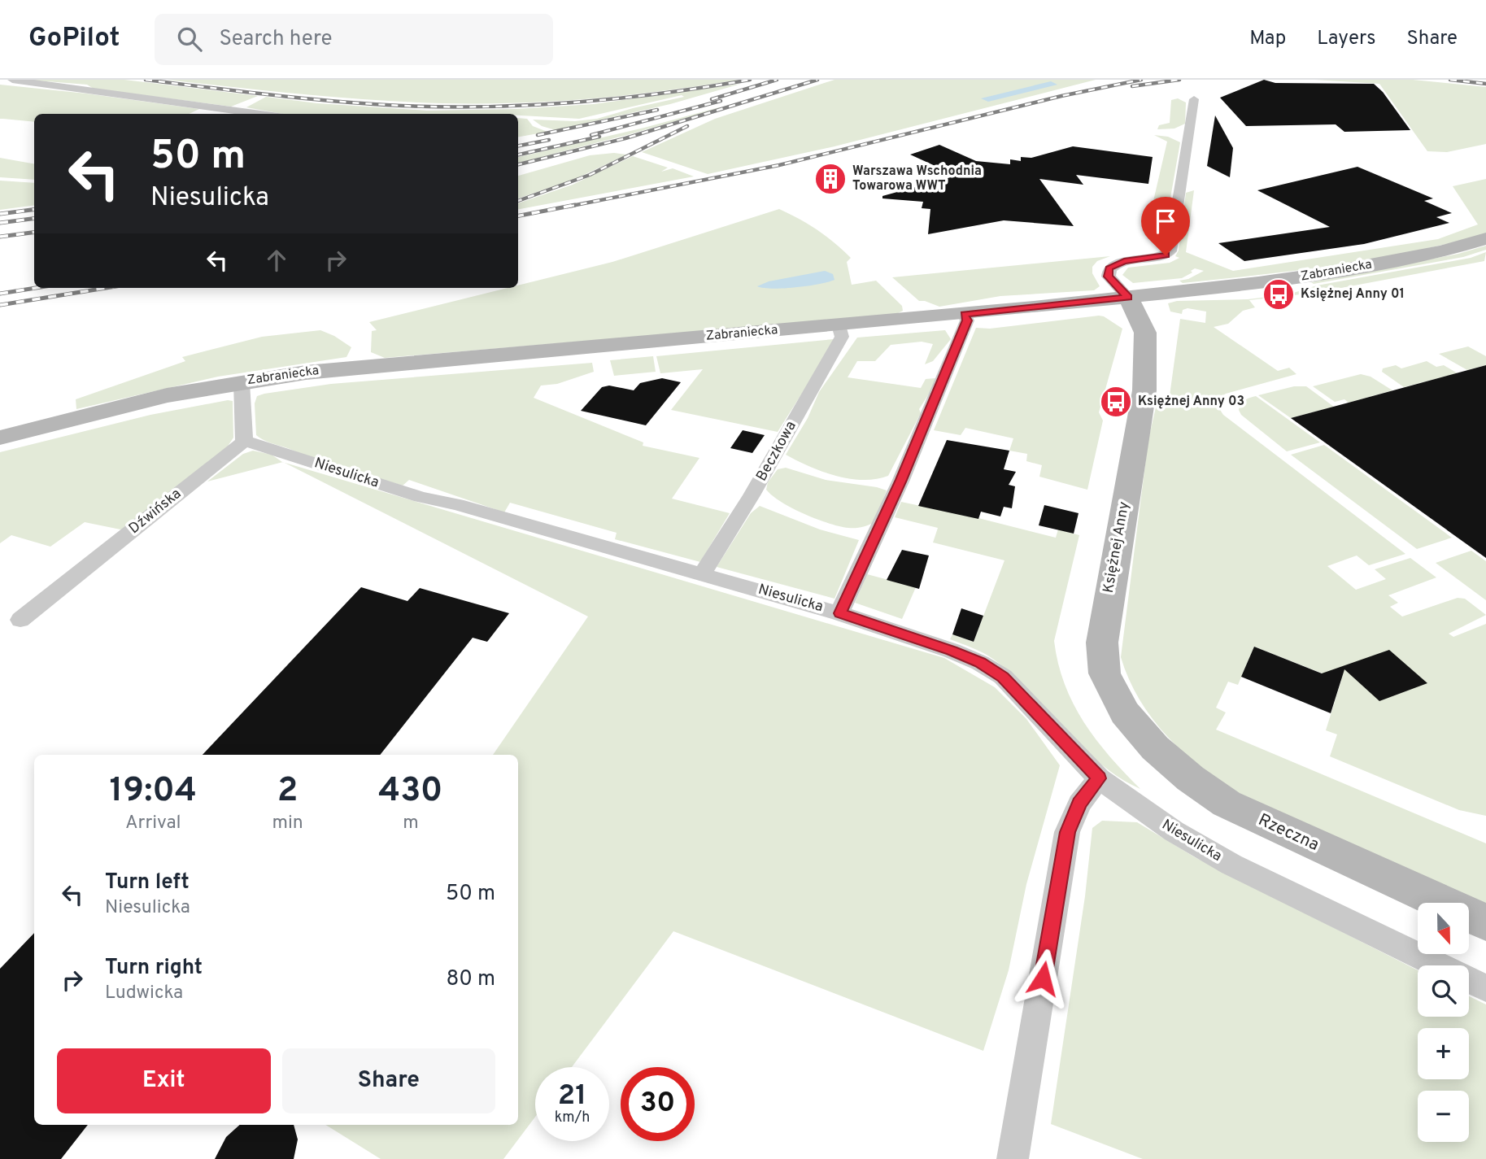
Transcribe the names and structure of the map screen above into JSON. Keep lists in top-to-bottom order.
{
  "streets": {
    "main road": ["Zabraniecka", "Księżnej Anny", "Rzeczna"],
    "street": ["Beczkowa", "Niesulicka", "Dźwińska"]
  },
  "crossings": [
    ["Zabraniecka", "Beczkowa"],
    ["Zabraniecka", "Księżnej Anny"],
    ["Beczkowa", "Niesulicka"],
    ["Niesulicka", "Dźwińska"],
    ["Księżnej Anny", "Rzeczna"]
  ],
  "places": {
    "building": ["Warszawa Wschodnia Towarowa WWT"],
    "bus stop": ["Księżnej Anny 01", "Księżnej Anny 03"]
  },
  "north": "bottom",
  "page": {
    "header": "GoPilot",
    "search": "Search here",
    "nav": ["Map", "Layers", "Share"],
    "turn": ["50 m", "Niesulicka"],
    "eta": [
      "19:04",
      "Arrival",
      "2",
      "min",
      "430",
      "m"
    ],
    "list": [
      {
        "name": "Turn left",
        "note": "Niesulicka",
        "value": "50 m"
      },
      {
        "name": "Turn right",
        "note": "Ludwicka",
        "value": "80 m"
      }
    ],
    "map_buttons": ["+", "−"],
    "buttons": ["Exit", "Share"],
    "speed": "21 km/h",
    "limit": "30"
  }
}
